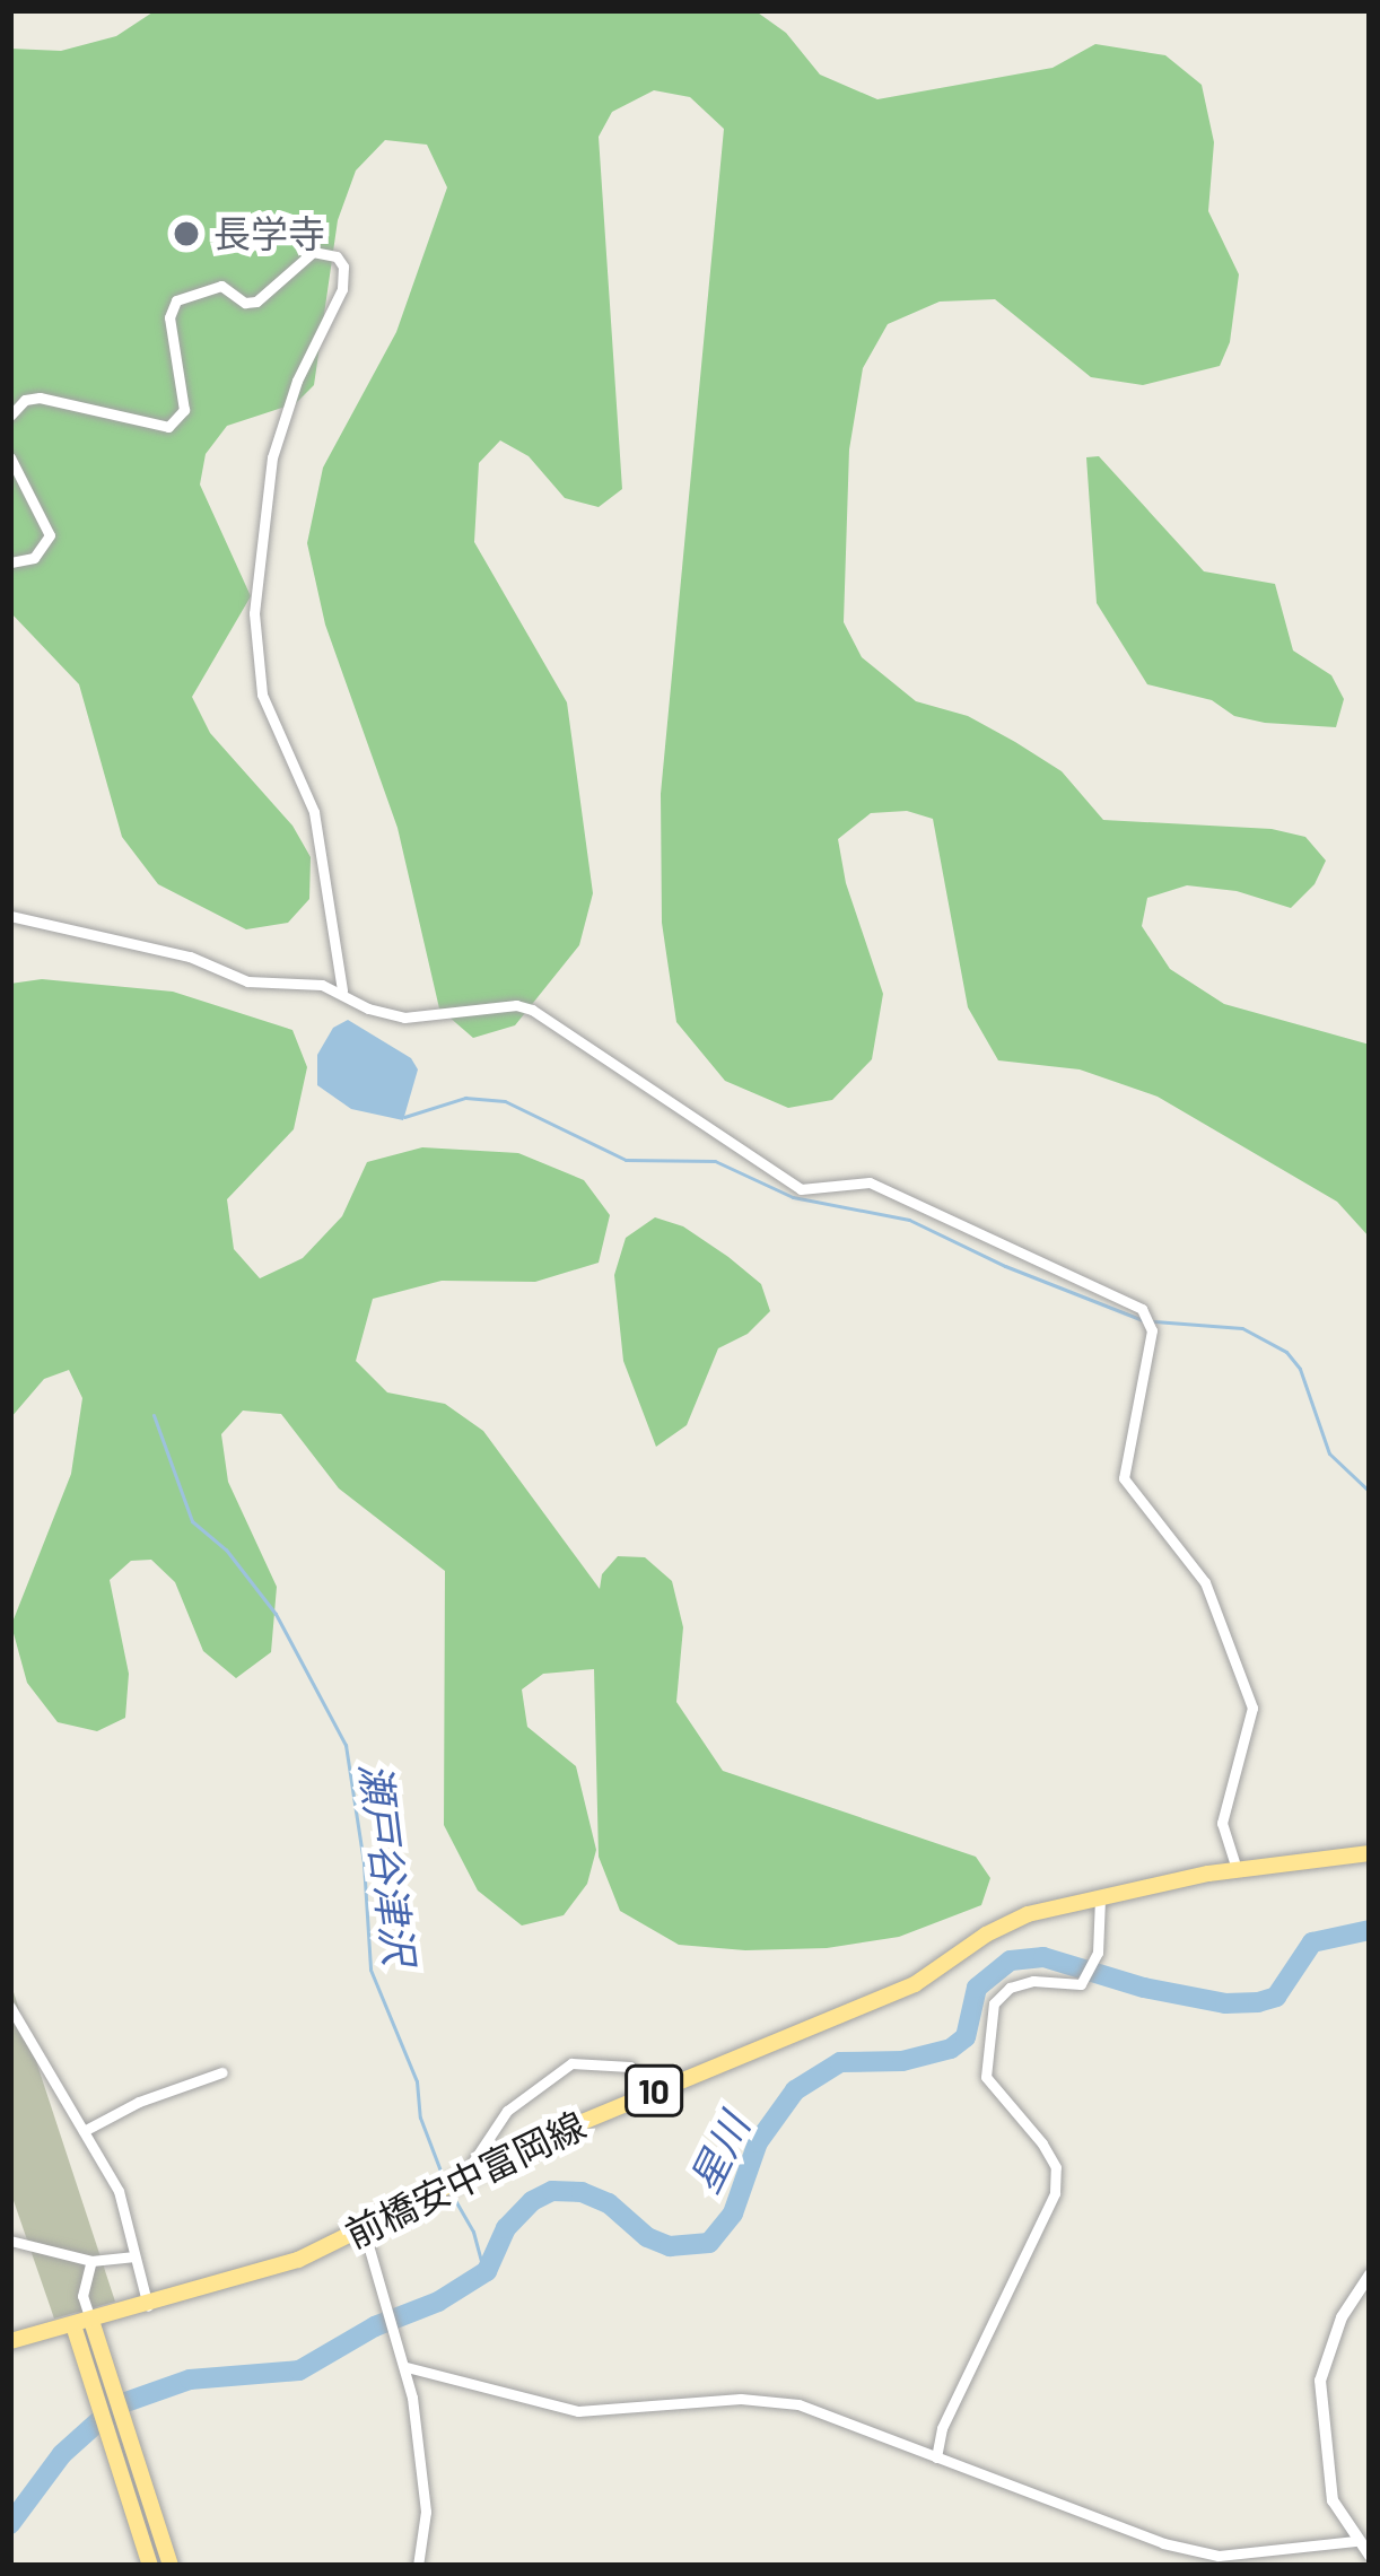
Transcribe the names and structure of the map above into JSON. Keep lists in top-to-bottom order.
{
  "streets": {
    "main road": ["10", "前橋安中富岡線"]
  },
  "water": ["瀬戸谷津沢", "星川"],
  "places": ["長学寺"]
}
